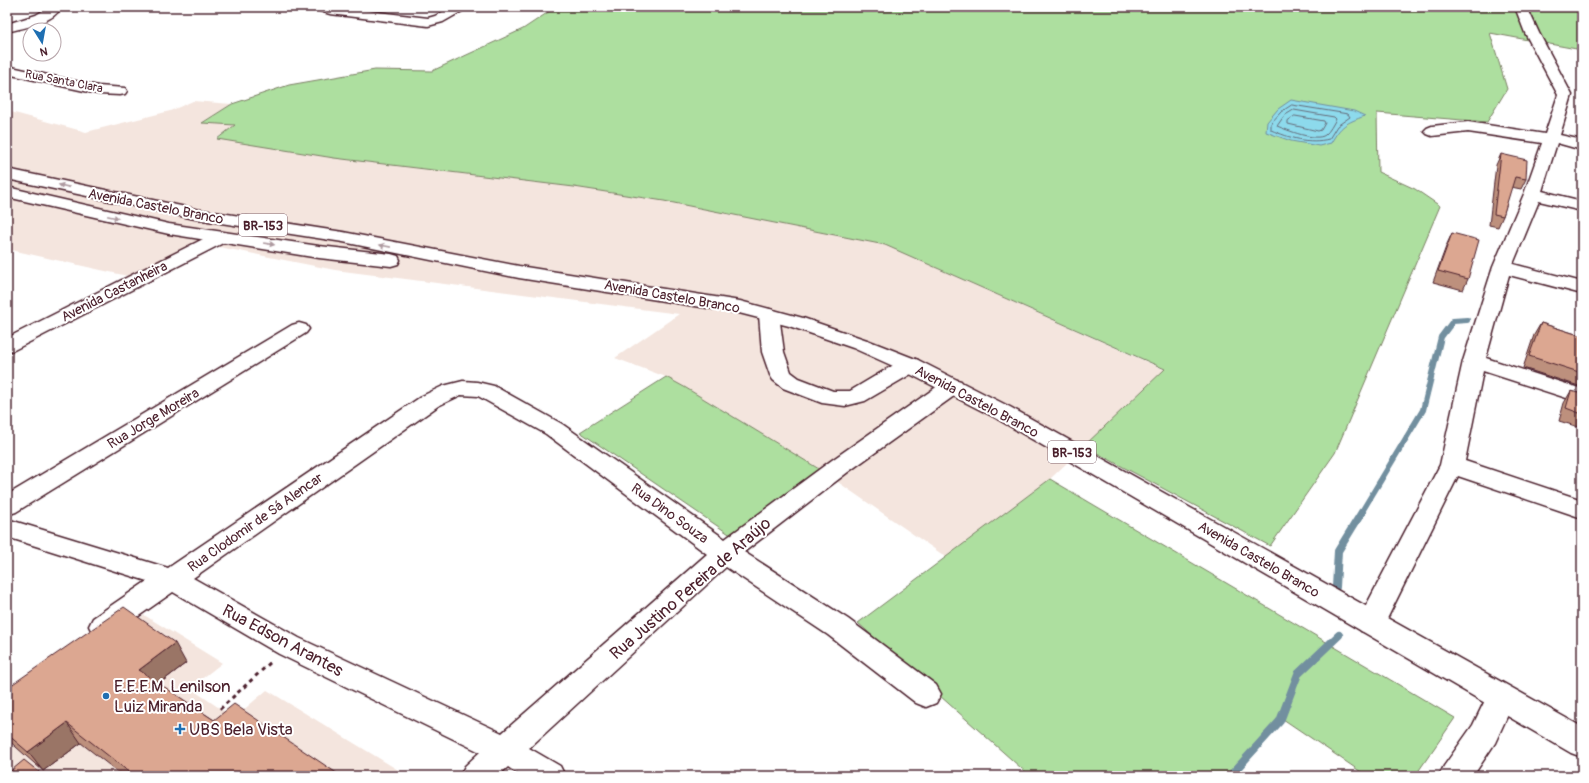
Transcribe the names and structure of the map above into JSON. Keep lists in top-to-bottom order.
{
  "streets": {
    "street": [
      "Rua Santa Clara",
      "Avenida Castelo Branco",
      "BR-153",
      "Avenida Castanheira",
      "Rua Jorge Moreira",
      "Rua Dino Souza",
      "Rua Clodomir de Sá Alencar",
      "Rua Justino Pereira de Araújo",
      "Rua Edson Arantes"
    ]
  },
  "crossings": [
    ["Avenida Castelo Branco", "Avenida Castanheira"],
    ["Avenida Castelo Branco", "Rua Justino Pereira de Araújo"],
    ["Rua Dino Souza", "Rua Clodomir de Sá Alencar"],
    ["Rua Dino Souza", "Rua Justino Pereira de Araújo"],
    ["Rua Clodomir de Sá Alencar", "Rua Edson Arantes"],
    ["Rua Justino Pereira de Araújo", "Rua Edson Arantes"]
  ],
  "places": {
    "other": ["E.E.E.M. Lenilson Luiz Miranda"],
    "health": ["UBS Bela Vista"]
  },
  "north": "bottom"
}
